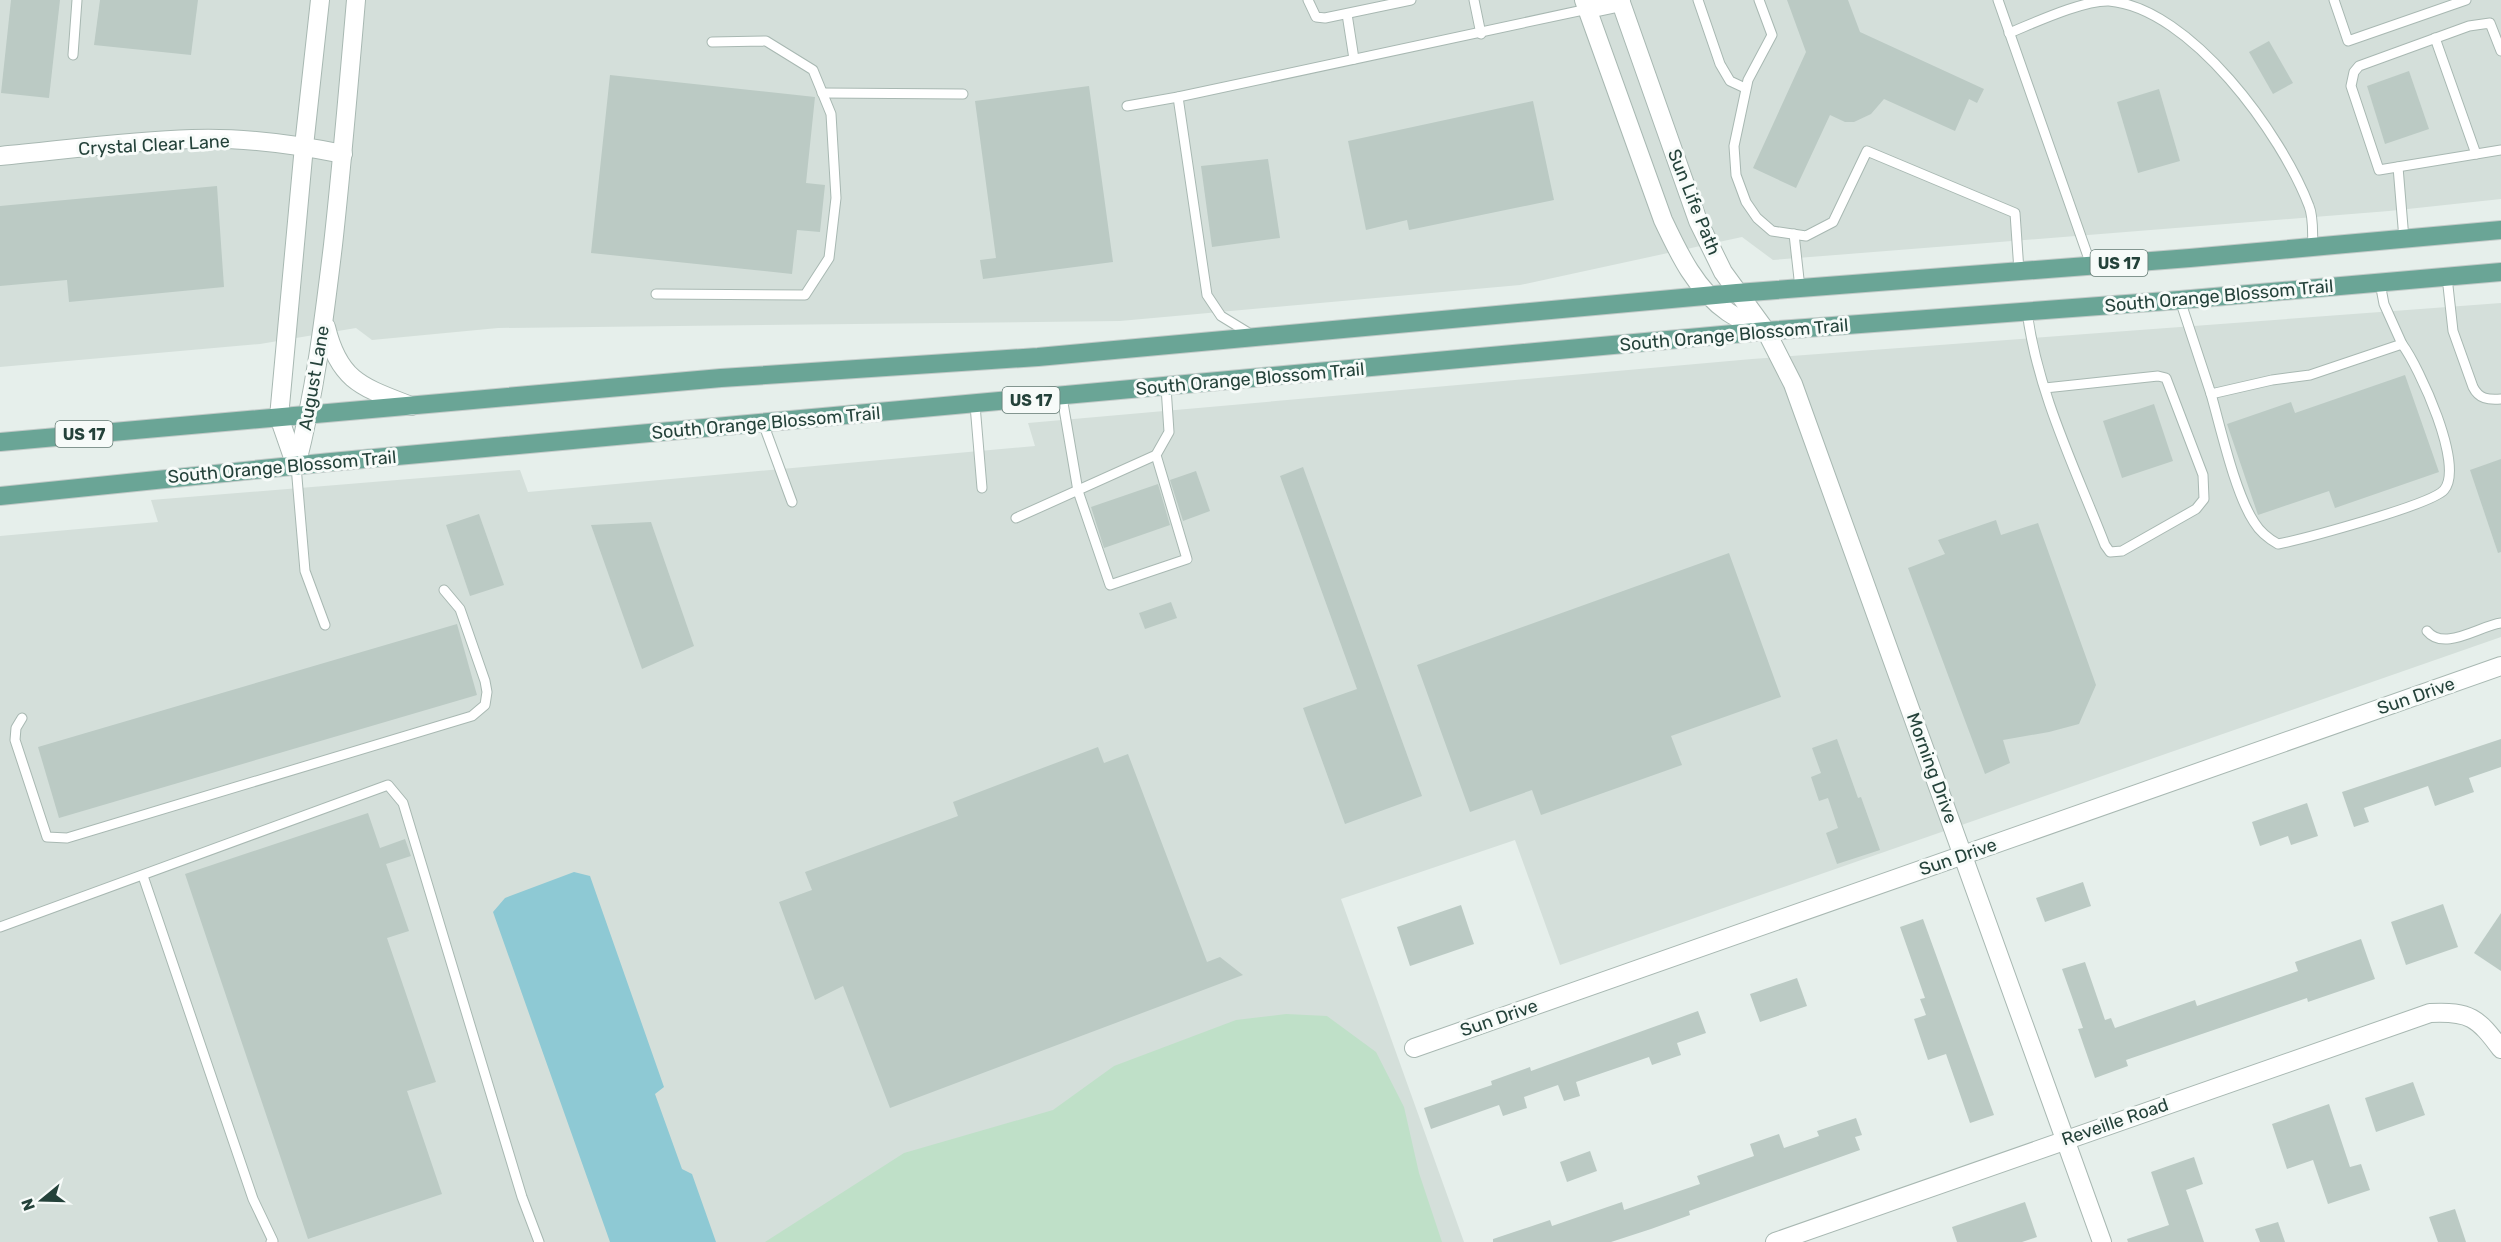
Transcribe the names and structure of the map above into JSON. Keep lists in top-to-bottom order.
{
  "streets": {
    "main road": ["US 17", "South Orange Blossom Trail"],
    "street": [
      "Crystal Clear Lane",
      "Sun Life Path",
      "August Lane",
      "Sun Drive",
      "Morning Drive",
      "Reveille Road"
    ]
  },
  "crossings": [
    ["Crystal Clear Lane", "August Lane"],
    ["Sun Life Path", "US 17"],
    ["Sun Life Path", "South Orange Blossom Trail"],
    ["Sun Life Path", "Morning Drive"],
    ["US 17", "August Lane"],
    ["South Orange Blossom Trail", "August Lane"],
    ["South Orange Blossom Trail", "Morning Drive"],
    ["Sun Drive", "Morning Drive"],
    ["Morning Drive", "Reveille Road"]
  ],
  "north": "left"
}
